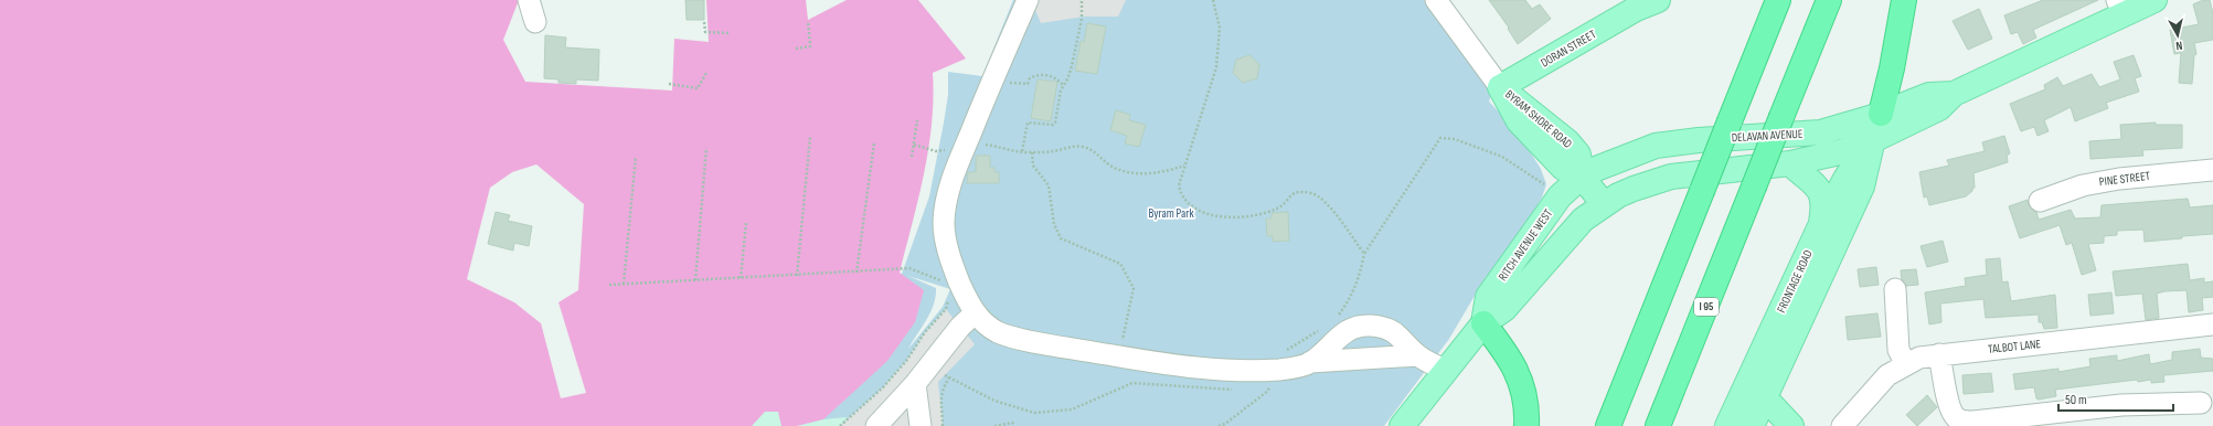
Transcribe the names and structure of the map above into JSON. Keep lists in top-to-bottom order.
{
  "streets": {
    "highway": ["I 95"],
    "main road": [
      "DORAN STREET",
      "BYRAM SHORE ROAD",
      "DELAVAN AVENUE",
      "RITCH AVENUE WEST",
      "FRONTAGE ROAD"
    ],
    "street": ["PINE STREET", "TALBOT LANE"]
  },
  "crossings": [
    ["DORAN STREET", "BYRAM SHORE ROAD"],
    ["BYRAM SHORE ROAD", "DELAVAN AVENUE"],
    ["BYRAM SHORE ROAD", "RITCH AVENUE WEST"],
    ["DELAVAN AVENUE", "RITCH AVENUE WEST"],
    ["DELAVAN AVENUE", "FRONTAGE ROAD"]
  ],
  "parks": ["Byram Park"],
  "scale_bar": "50 m",
  "north": "bottom"
}
